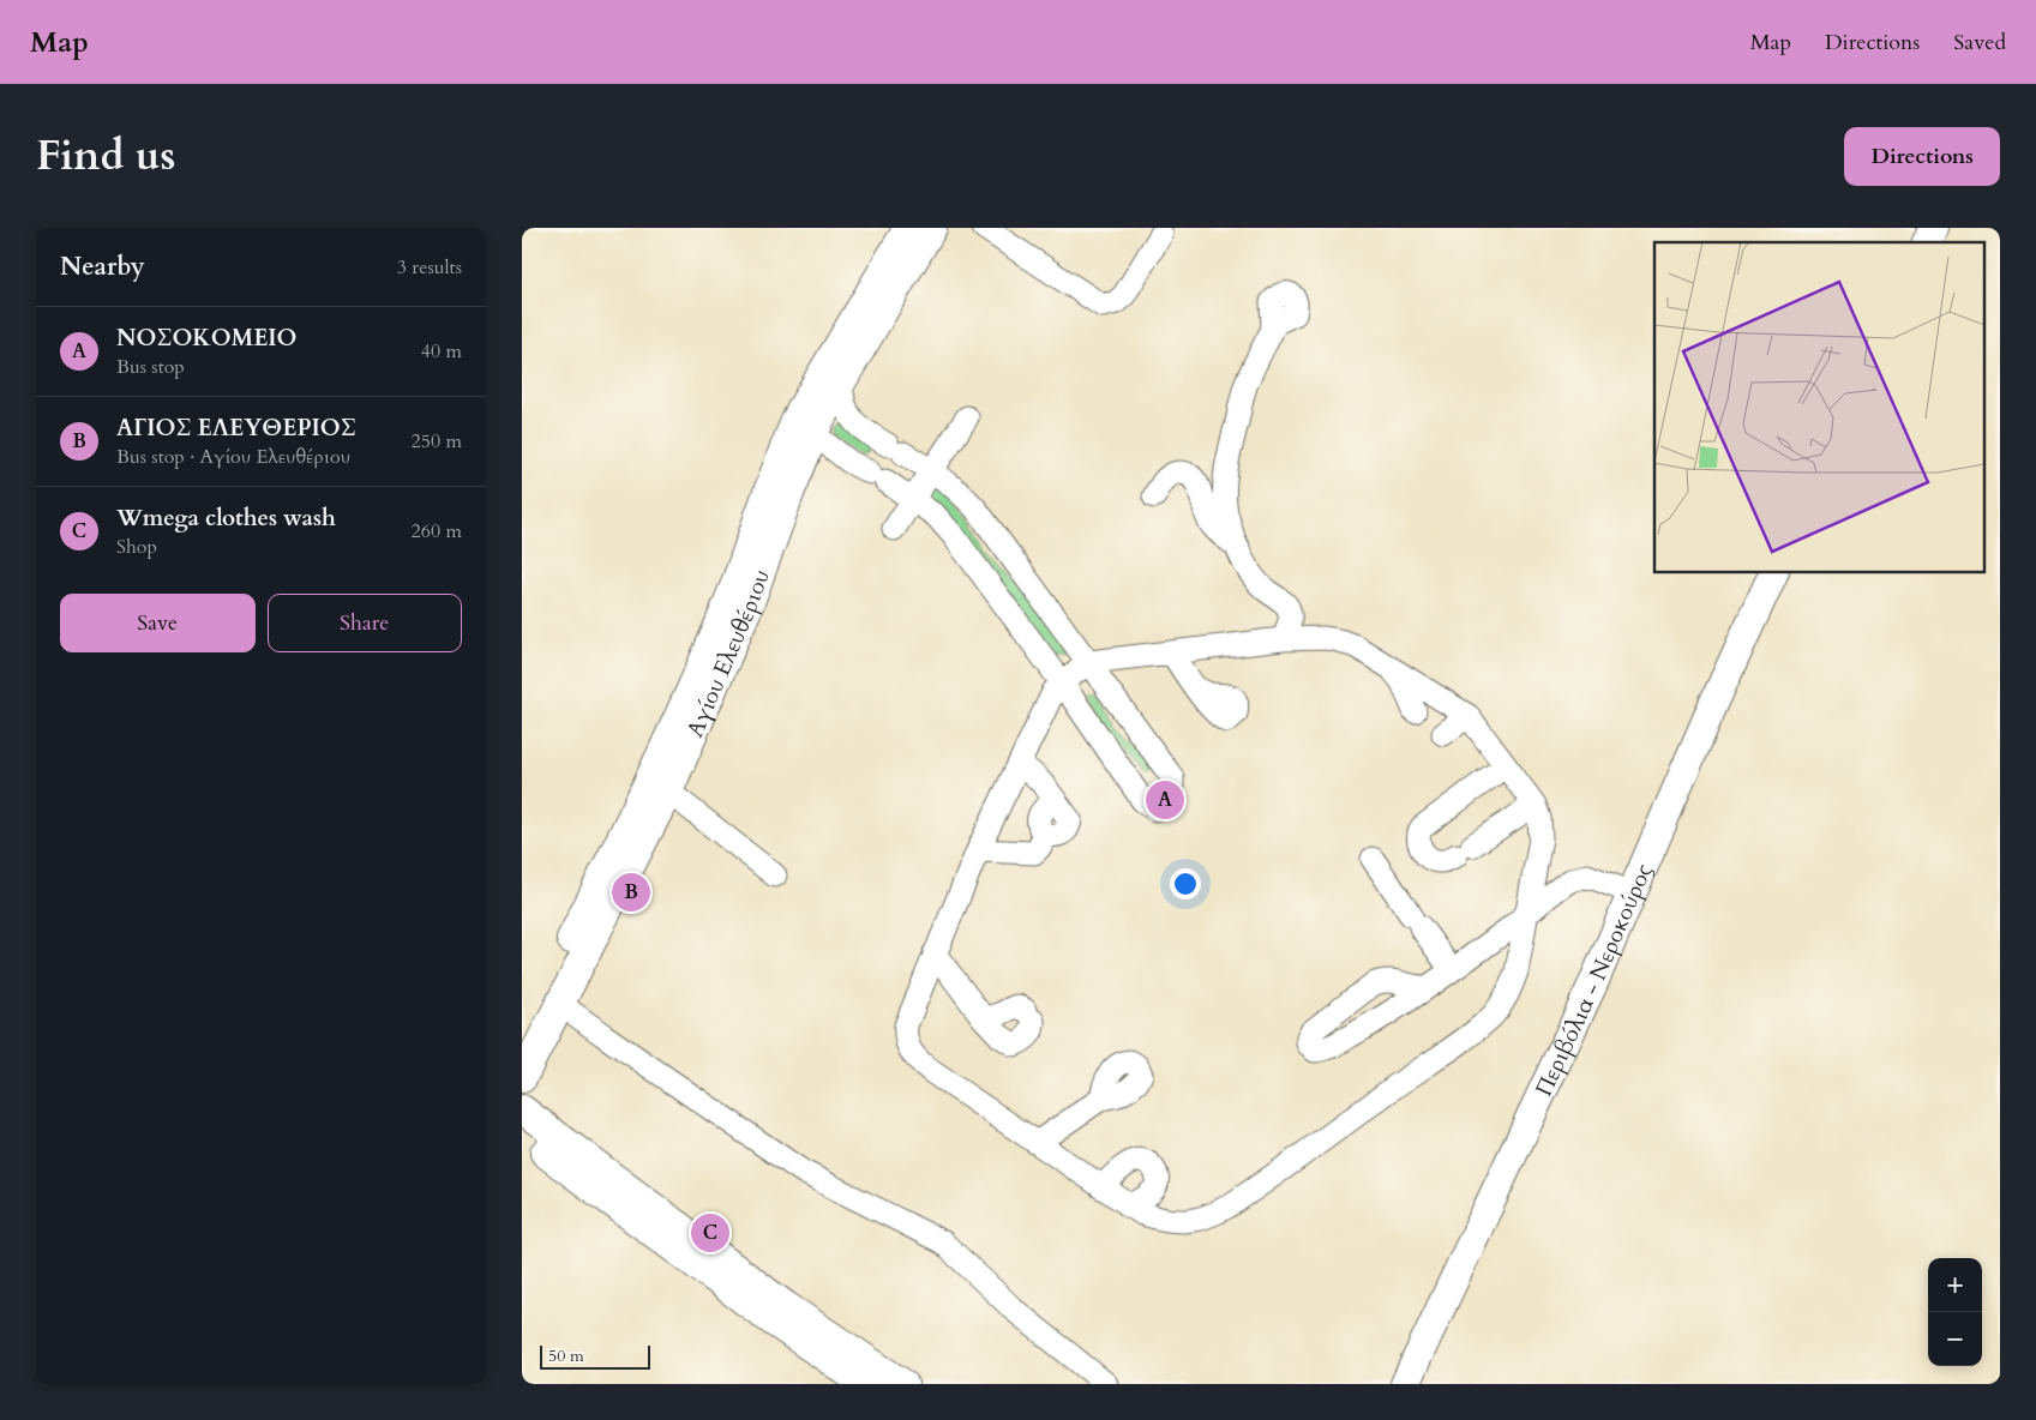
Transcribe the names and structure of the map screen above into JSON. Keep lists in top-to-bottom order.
{
  "streets": {
    "main road": ["Αγίου Ελευθέριου", "Περιβόλια - Νεροκούρος"]
  },
  "scale_bar": "50 m",
  "page": {
    "header": "Map",
    "nav": ["Map", "Directions", "Saved"],
    "title": "Find us",
    "buttons": [
      "Directions",
      ["Save", "Share"]
    ],
    "heading": ["Nearby", "3 results"],
    "list": [
      {
        "mark": "A",
        "name": "ΝΟΣΟΚΟΜΕΙΟ",
        "note": "Bus stop",
        "value": "40 m"
      },
      {
        "mark": "B",
        "name": "ΑΓΙΟΣ ΕΛΕΥΘΕΡΙΟΣ",
        "note": "Bus stop · Αγίου Ελευθέριου",
        "value": "250 m"
      },
      {
        "mark": "C",
        "name": "Wmega clothes wash",
        "note": "Shop",
        "value": "260 m"
      }
    ],
    "pins": ["A", "B", "C"],
    "map_buttons": ["+", "−"],
    "scale": "50 m"
  }
}
